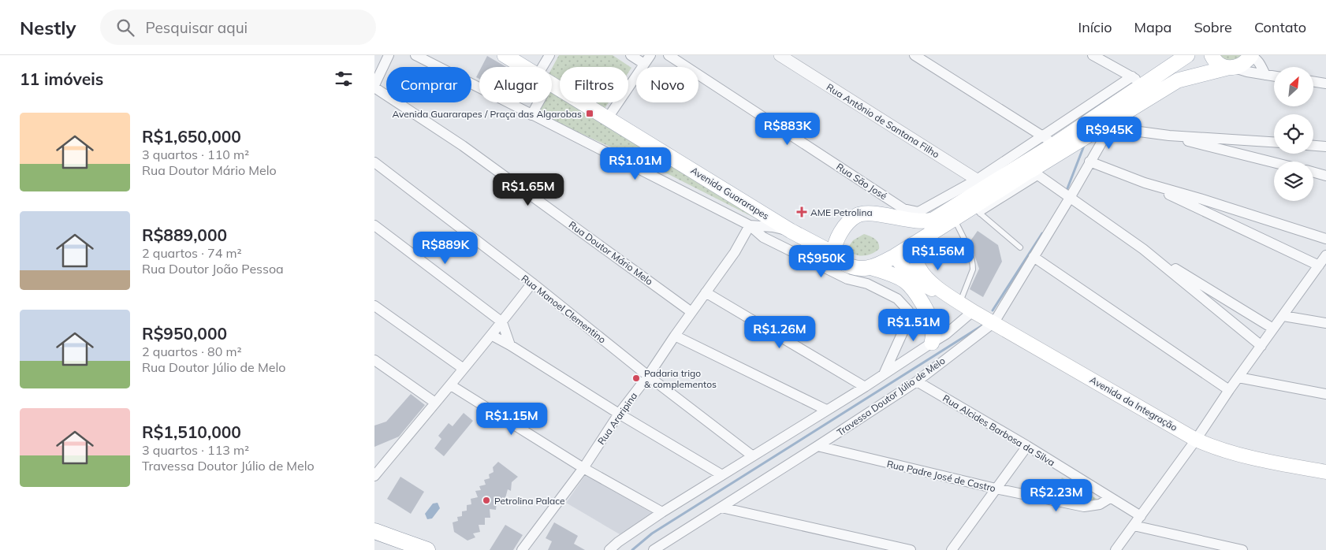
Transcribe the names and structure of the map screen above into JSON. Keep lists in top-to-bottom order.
{
  "streets": {
    "main road": ["Avenida Guararapes", "Avenida da Integração"],
    "street": [
      "Rua Antônio de Santana Filho",
      "Rua São José",
      "Rua Doutor Mário Melo",
      "Rua Manoel Clementino",
      "Travessa Doutor Júlio de Melo",
      "Rua Araripina",
      "Rua Alcides Barbosa da Silva",
      "Rua Padre José de Castro"
    ]
  },
  "crossings": [
    ["Rua Doutor Mário Melo", "Rua Araripina"],
    ["Rua Manoel Clementino", "Travessa Doutor Júlio de Melo"],
    ["Rua Manoel Clementino", "Rua Araripina"],
    ["Travessa Doutor Júlio de Melo", "Avenida da Integração"],
    ["Travessa Doutor Júlio de Melo", "Rua Alcides Barbosa da Silva"],
    ["Travessa Doutor Júlio de Melo", "Rua Padre José de Castro"],
    ["Rua Alcides Barbosa da Silva", "Rua Padre José de Castro"]
  ],
  "places": {
    "transit": ["Avenida Guararapes / Praça das Algarobas"],
    "health": ["AME Petrolina"],
    "other": ["Padaria trigo & complementos", "Petrolina Palace"]
  },
  "north": "top right",
  "page": {
    "header": "Nestly",
    "search": "Pesquisar aqui",
    "nav": [
      "Início",
      "Mapa",
      "Sobre",
      "Contato"
    ],
    "heading": "11 imóveis",
    "chip": [
      "Comprar",
      "Alugar",
      "Filtros",
      "Novo"
    ],
    "list": [
      {
        "name": "R$1,650,000",
        "note": "3 quartos · 110 m² · Rua Doutor Mário Melo"
      },
      {
        "name": "R$889,000",
        "note": "2 quartos · 74 m² · Rua Doutor João Pessoa"
      },
      {
        "name": "R$950,000",
        "note": "2 quartos · 80 m² · Rua Doutor Júlio de Melo"
      },
      {
        "name": "R$1,510,000",
        "note": "3 quartos · 113 m² · Travessa Doutor Júlio de Melo"
      }
    ],
    "price": [
      "R$883K",
      "R$945K",
      "R$1.01M",
      "R$1.65M",
      "R$889K",
      "R$1.56M",
      "R$950K",
      "R$1.51M",
      "R$1.26M",
      "R$1.15M",
      "R$2.23M"
    ]
  }
}
